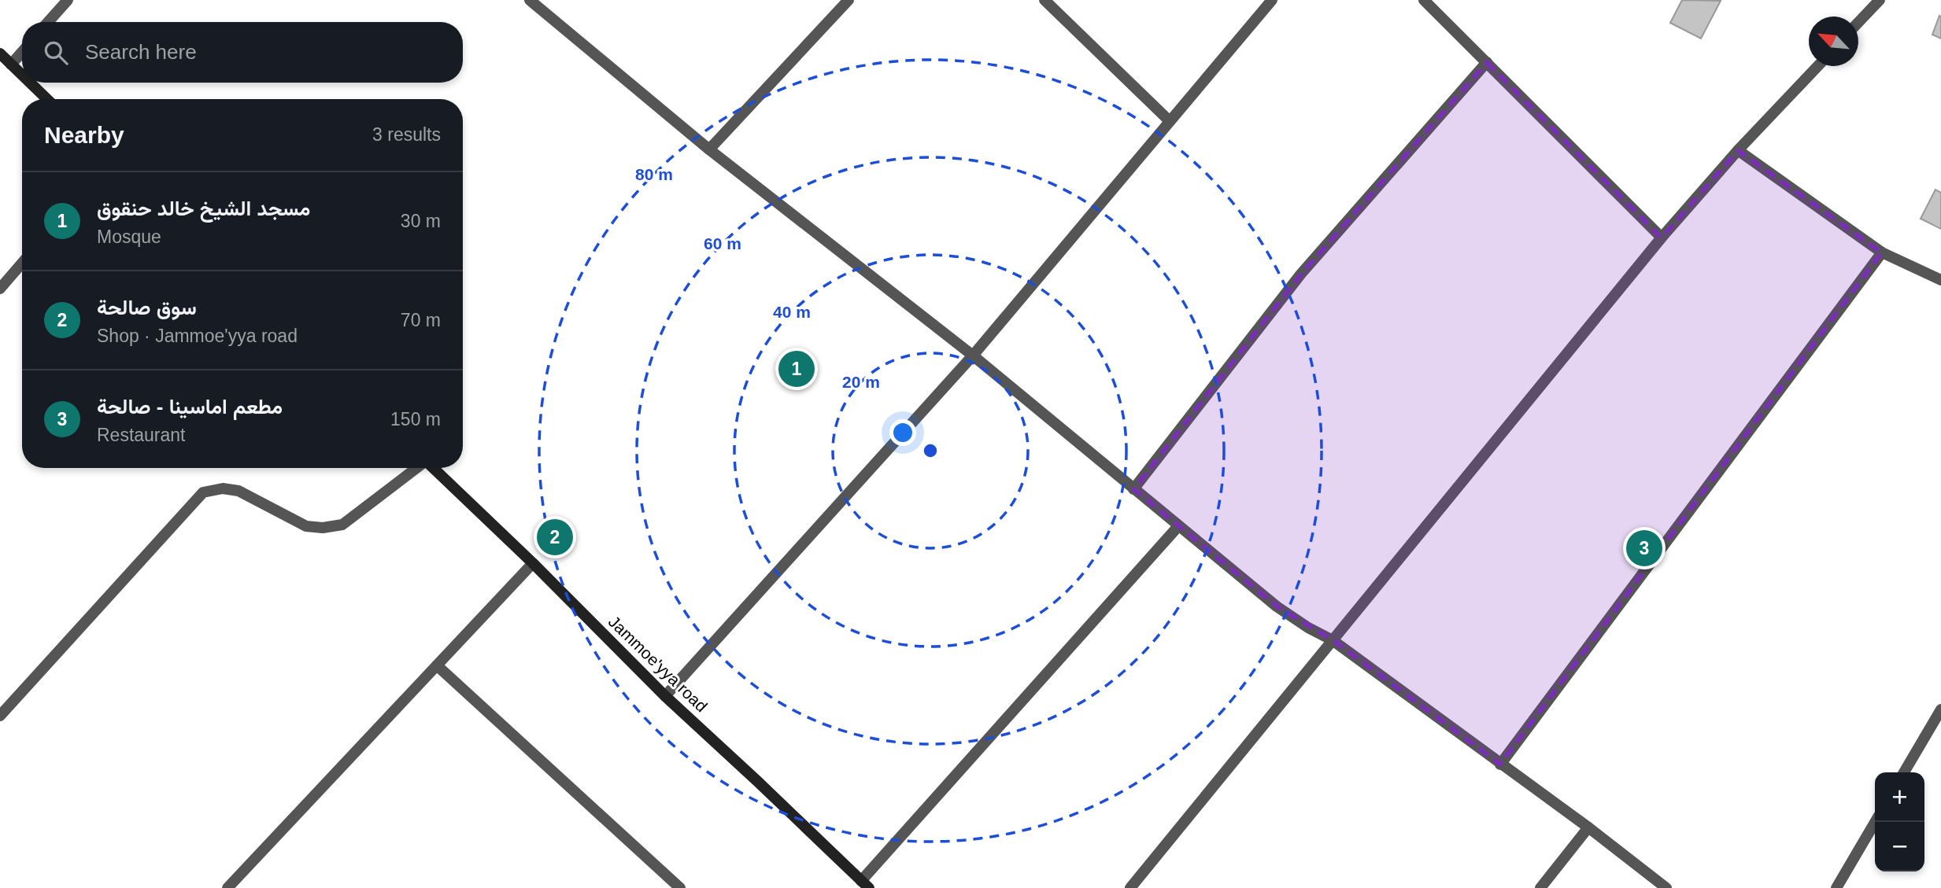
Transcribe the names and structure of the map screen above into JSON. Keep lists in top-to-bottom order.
{
  "streets": {
    "main road": ["Jammoe'yya road"]
  },
  "north": "top left",
  "page": {
    "search": "Search here",
    "heading": ["Nearby", "3 results"],
    "list": [
      {
        "mark": "1",
        "name": "مسجد الشيخ خالد حنقوق",
        "note": "Mosque",
        "value": "30 m"
      },
      {
        "mark": "2",
        "name": "سوق صالحة",
        "note": "Shop · Jammoe'yya road",
        "value": "70 m"
      },
      {
        "mark": "3",
        "name": "مطعم اماسينا - صالحة",
        "note": "Restaurant",
        "value": "150 m"
      }
    ],
    "pins": ["1", "2", "3"],
    "map_buttons": ["+", "−"]
  },
  "rings": [
    "80 m",
    "60 m",
    "40 m",
    "20 m"
  ]
}
